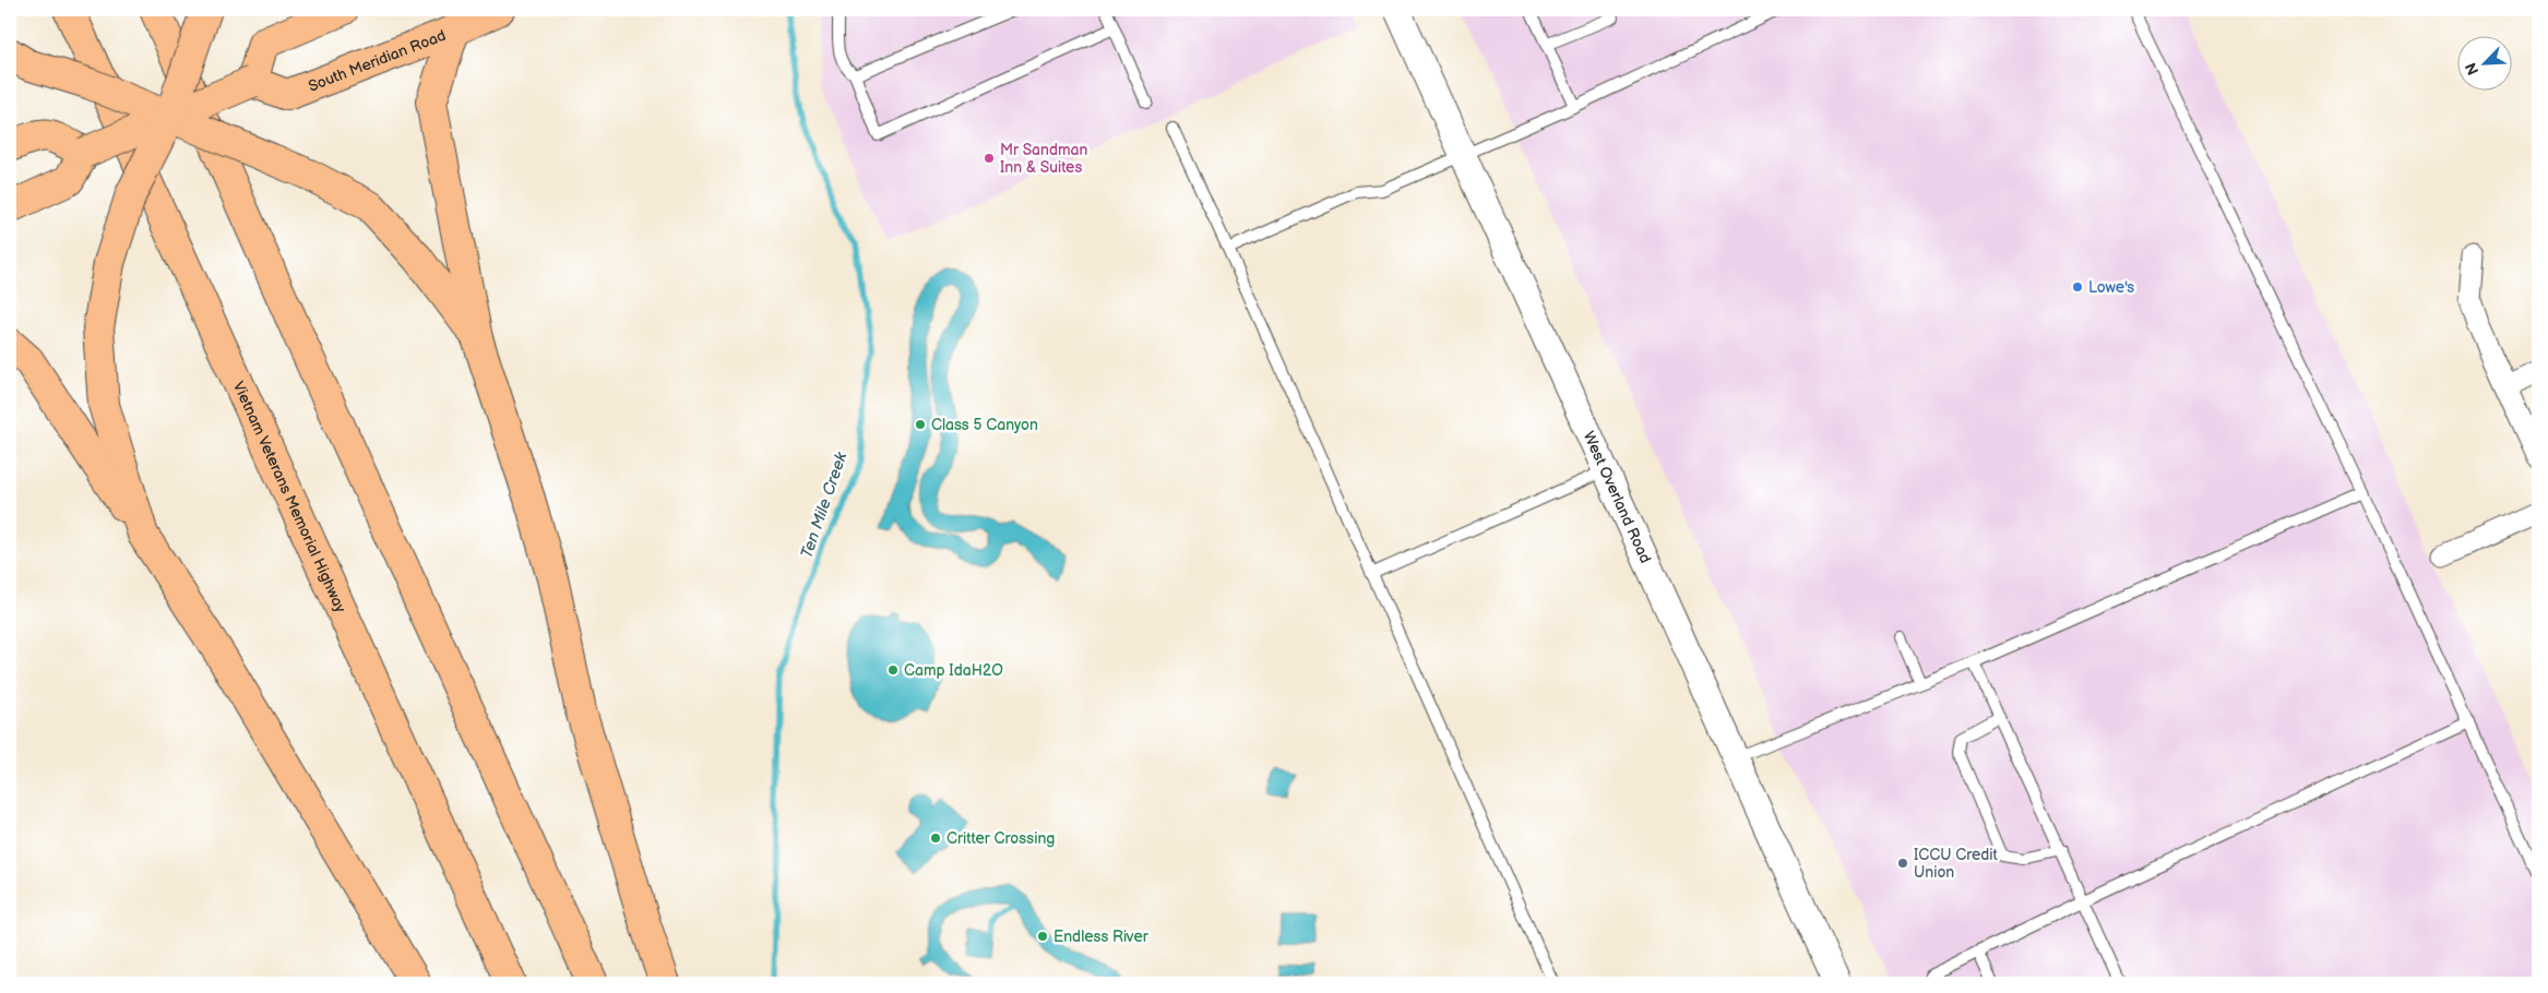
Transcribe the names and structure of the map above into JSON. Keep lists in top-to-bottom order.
{
  "streets": {
    "main road": ["South Meridian Road", "Vietnam Veterans Memorial Highway"],
    "street": ["West Overland Road"]
  },
  "water": ["Ten Mile Creek"],
  "places": [
    "Mr Sandman Inn & Suites",
    "Lowe's",
    "Class 5 Canyon",
    "Camp IdaH2O",
    "Critter Crossing",
    "ICCU Credit Union",
    "Endless River"
  ],
  "north": "bottom left"
}
